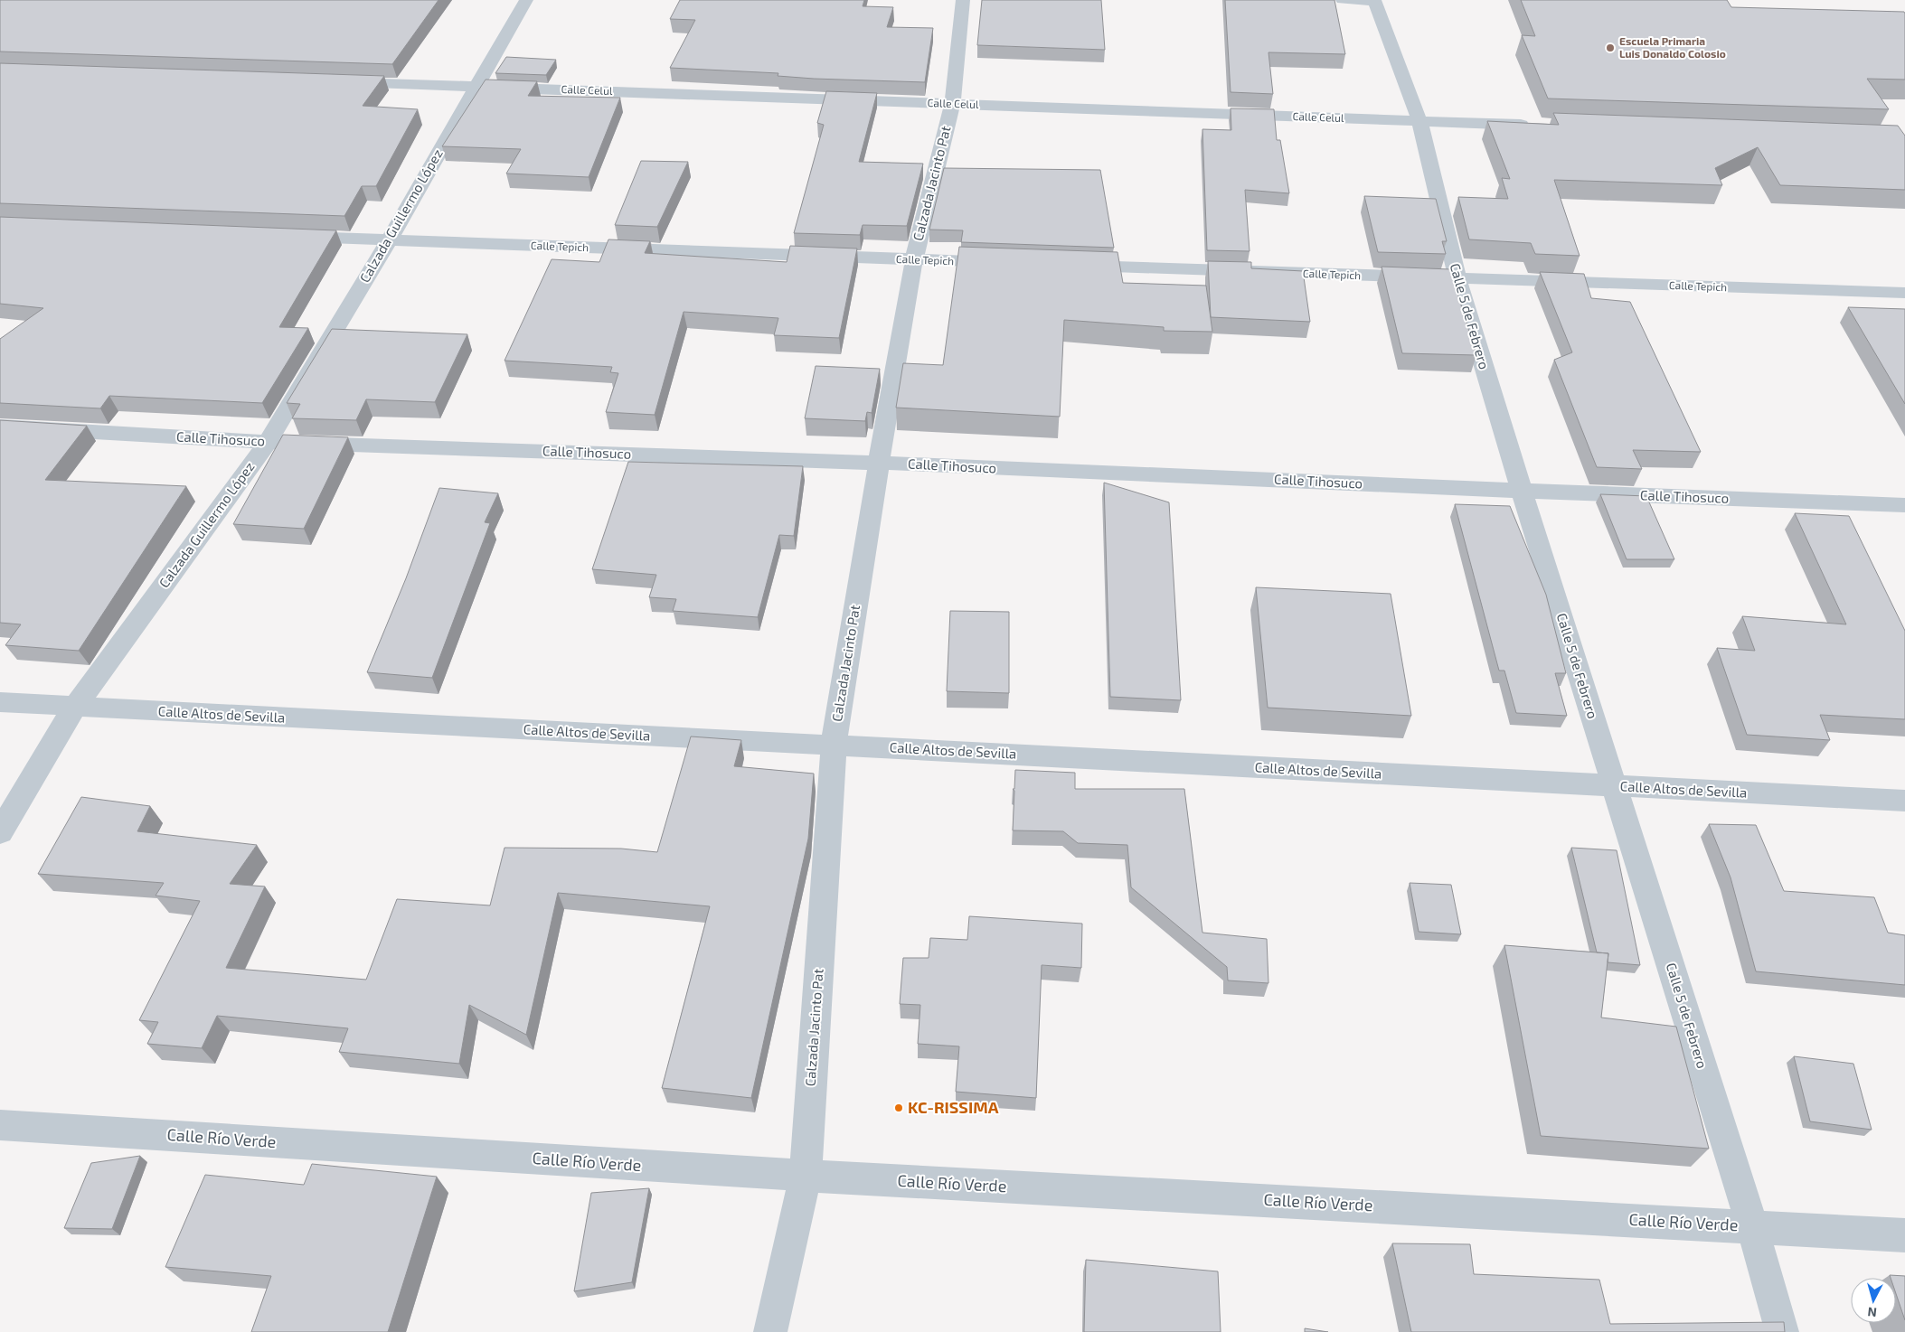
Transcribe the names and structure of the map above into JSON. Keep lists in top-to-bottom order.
{
  "streets": {
    "street": [
      "Calle Celul",
      "Calzada Jacinto Pat",
      "Calzada Guillermo López",
      "Calle Tepich",
      "Calle 5 de Febrero",
      "Calle Tihosuco",
      "Calle Altos de Sevilla",
      "Calle Río Verde"
    ]
  },
  "crossings": [
    ["Calle Celul", "Calzada Jacinto Pat"],
    ["Calle Celul", "Calzada Guillermo López"],
    ["Calle Celul", "Calle 5 de Febrero"],
    ["Calzada Jacinto Pat", "Calle Tepich"],
    ["Calzada Jacinto Pat", "Calle Tihosuco"],
    ["Calzada Jacinto Pat", "Calle Altos de Sevilla"],
    ["Calzada Jacinto Pat", "Calle Río Verde"],
    ["Calzada Guillermo López", "Calle Tepich"],
    ["Calzada Guillermo López", "Calle Tihosuco"],
    ["Calzada Guillermo López", "Calle Altos de Sevilla"],
    ["Calle Tepich", "Calle 5 de Febrero"],
    ["Calle 5 de Febrero", "Calle Tihosuco"],
    ["Calle 5 de Febrero", "Calle Altos de Sevilla"],
    ["Calle 5 de Febrero", "Calle Río Verde"]
  ],
  "places": ["Escuela Primaria Luis Donaldo Colosio", "KC-RISSIMA"],
  "north": "bottom"
}
